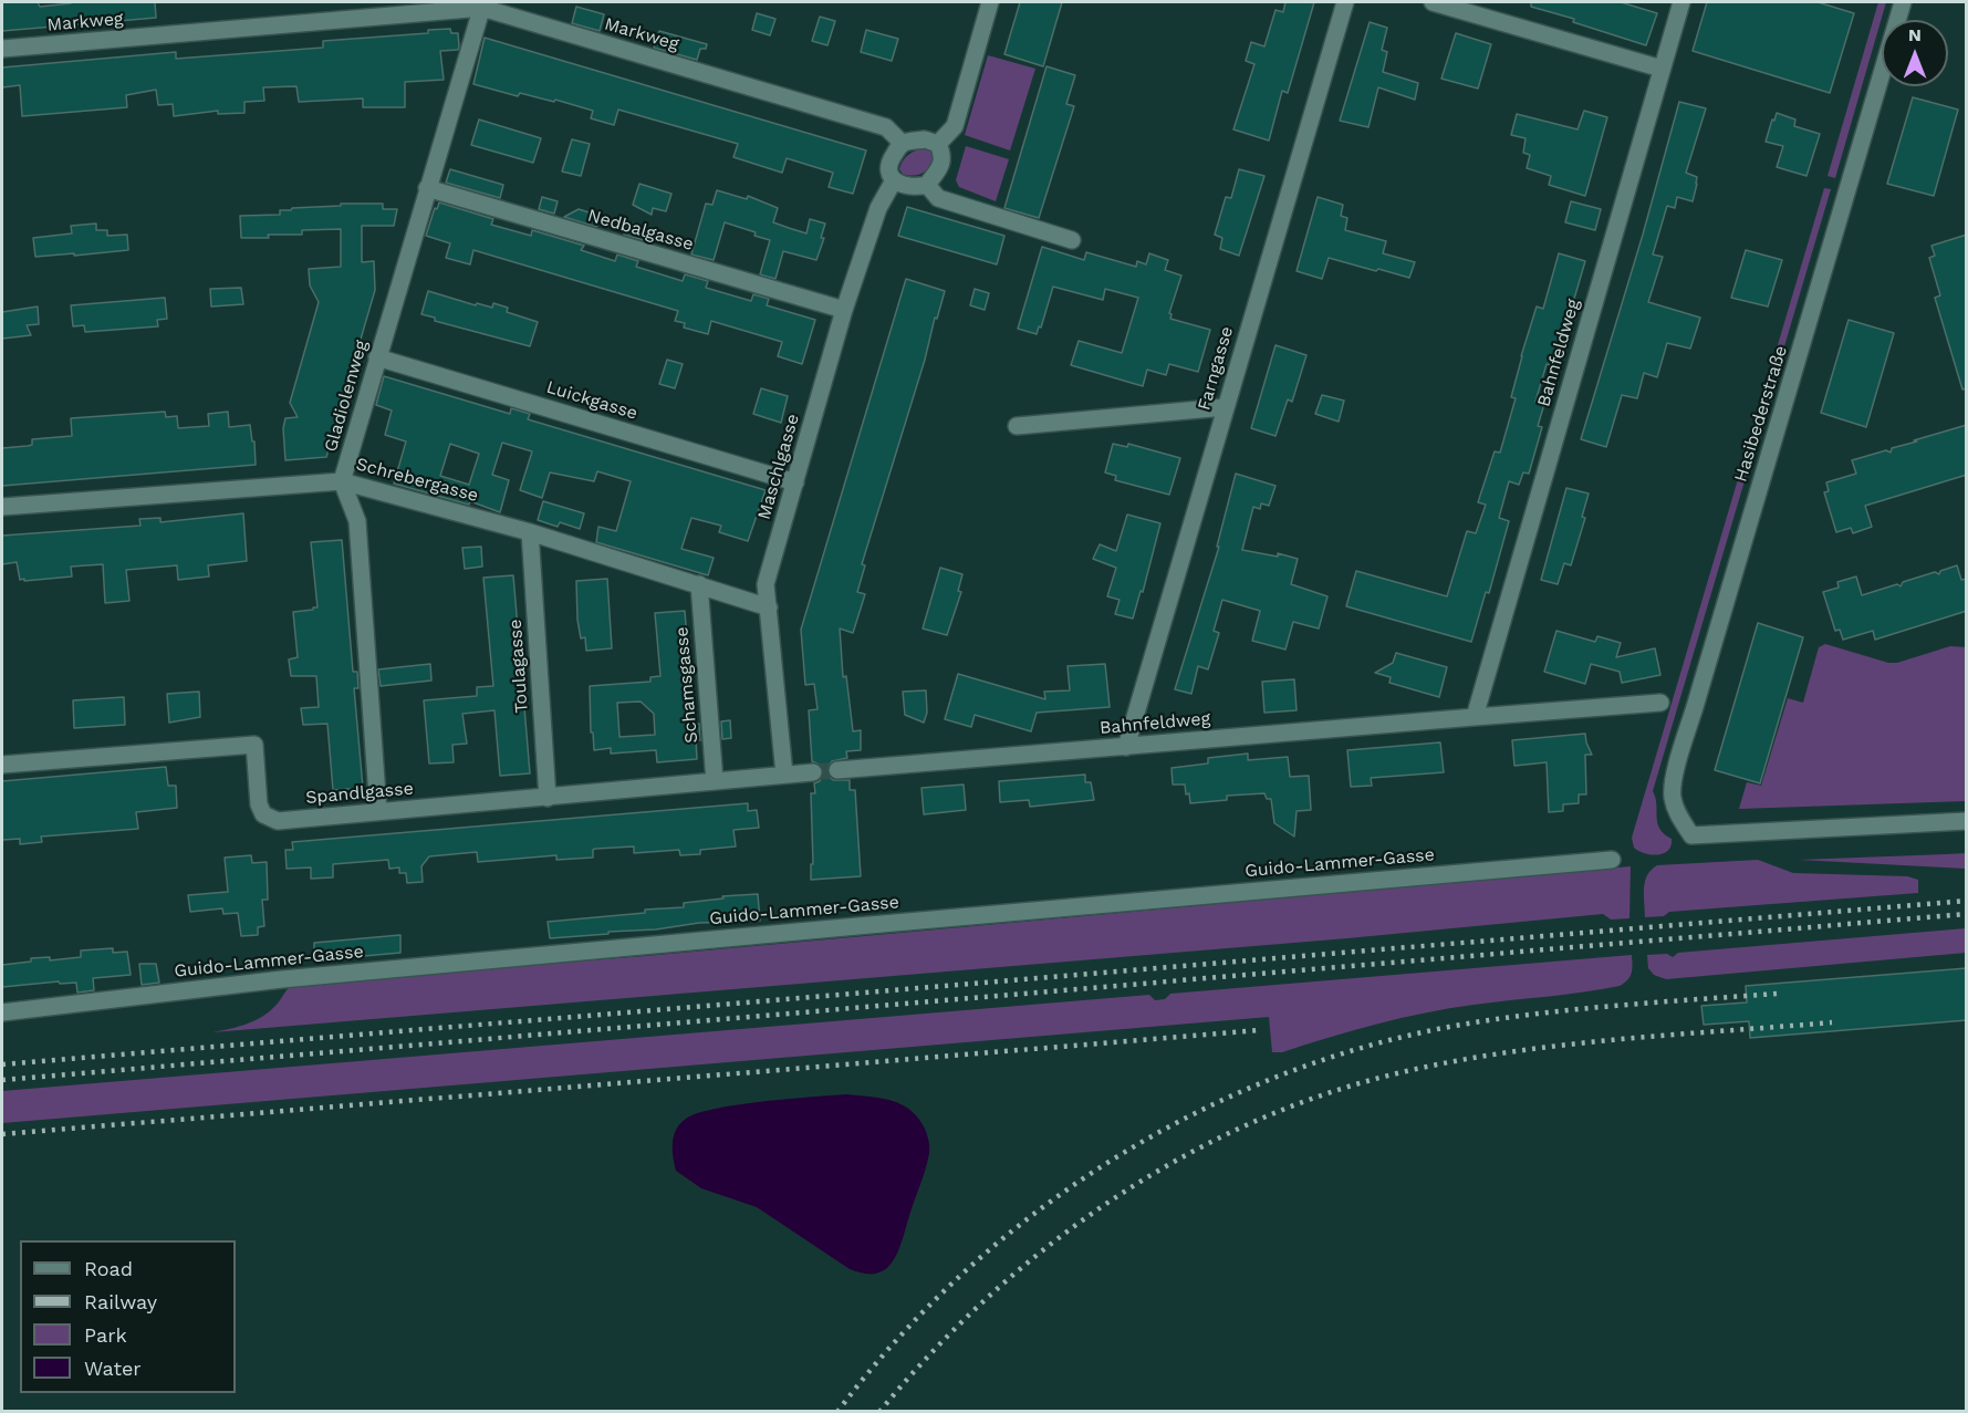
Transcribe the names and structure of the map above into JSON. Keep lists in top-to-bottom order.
{
  "streets": {
    "street": [
      "Markweg",
      "Nedbalgasse",
      "Bahnfeldweg",
      "Farngasse",
      "Gladiolenweg",
      "Luickgasse",
      "Hasibederstraße",
      "Maschlgasse",
      "Schrebergasse",
      "Toulagasse",
      "Schamsgasse",
      "Spandlgasse",
      "Guido-Lammer-Gasse"
    ]
  },
  "crossings": [
    ["Markweg", "Gladiolenweg"],
    ["Markweg", "Maschlgasse"],
    ["Nedbalgasse", "Gladiolenweg"],
    ["Nedbalgasse", "Maschlgasse"],
    ["Bahnfeldweg", "Farngasse"],
    ["Gladiolenweg", "Luickgasse"],
    ["Gladiolenweg", "Schrebergasse"],
    ["Gladiolenweg", "Spandlgasse"],
    ["Luickgasse", "Maschlgasse"],
    ["Maschlgasse", "Schrebergasse"],
    ["Maschlgasse", "Spandlgasse"],
    ["Schrebergasse", "Toulagasse"],
    ["Schrebergasse", "Schamsgasse"],
    ["Toulagasse", "Spandlgasse"],
    ["Schamsgasse", "Spandlgasse"]
  ],
  "legend": [
    "Road",
    "Railway",
    "Park",
    "Water"
  ],
  "north": "top"
}
